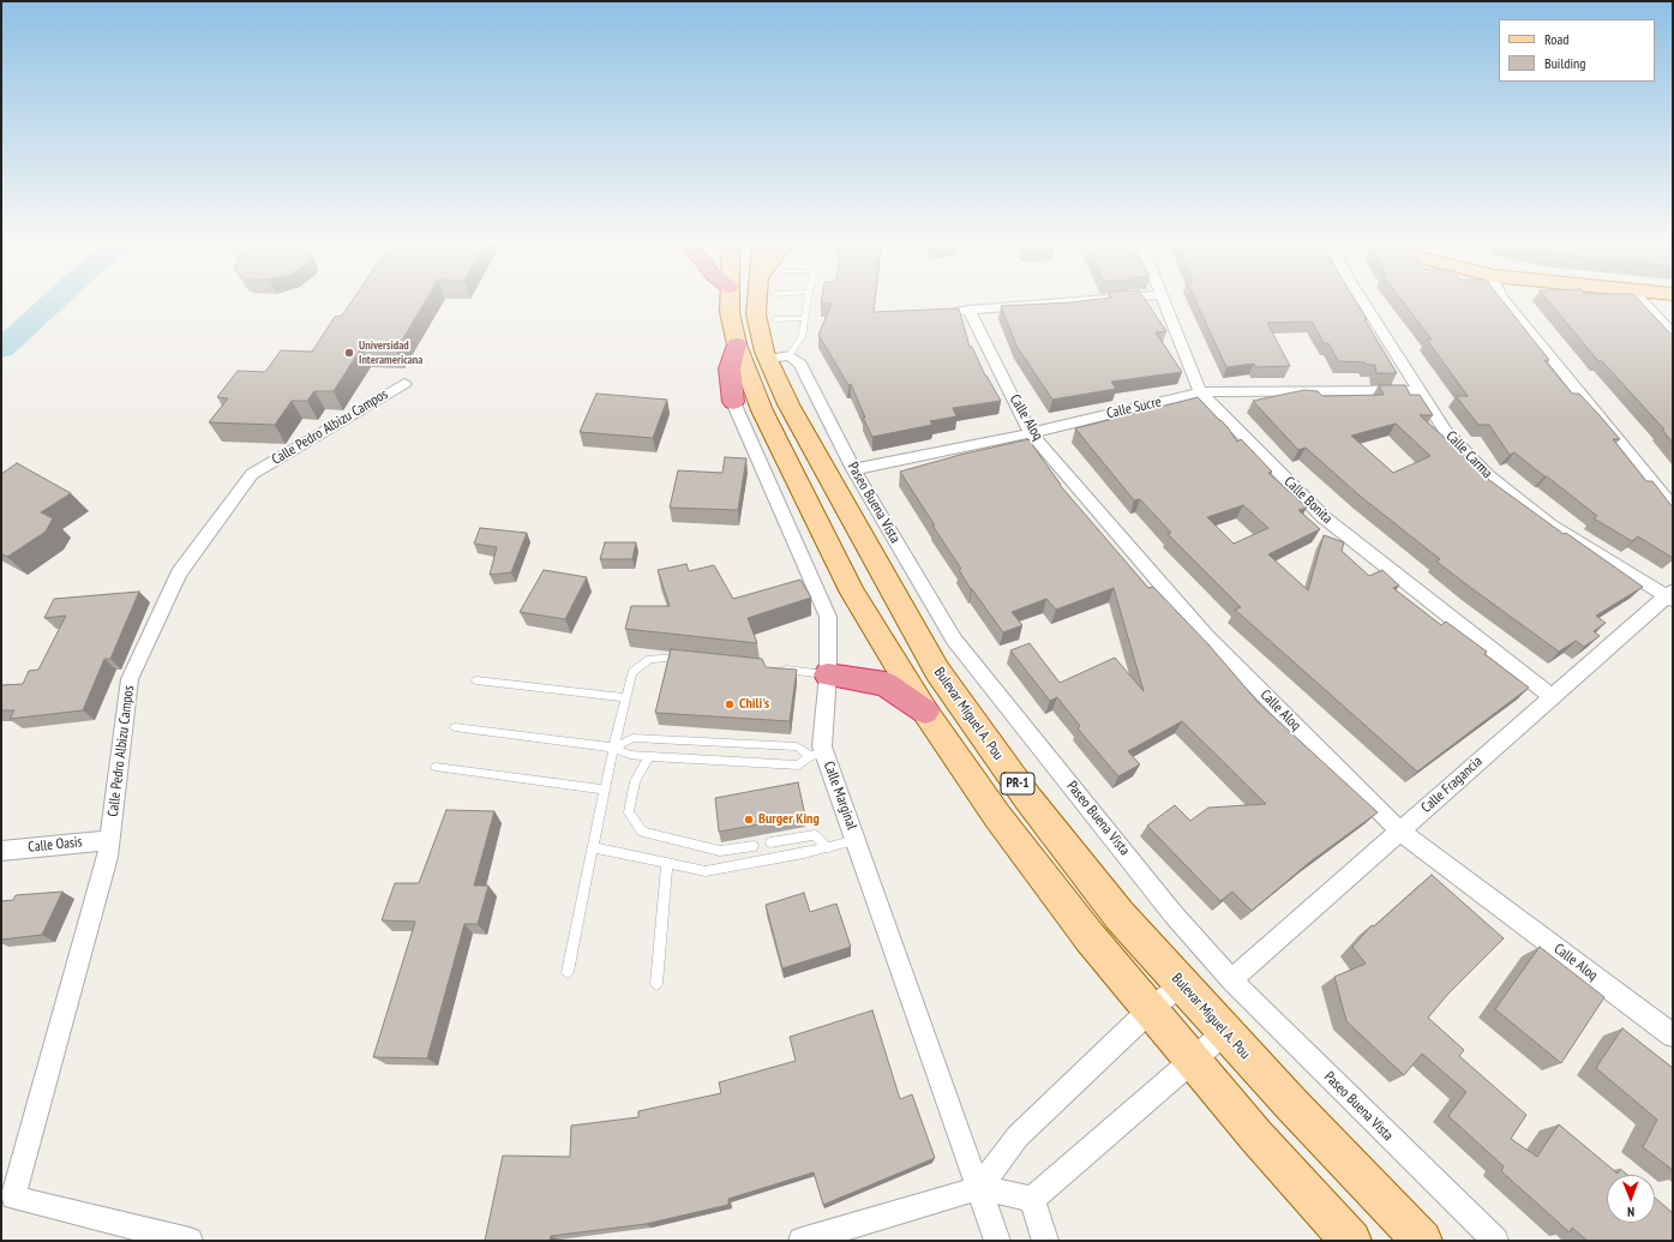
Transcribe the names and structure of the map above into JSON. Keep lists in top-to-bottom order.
{
  "streets": {
    "main road": ["Bulevar Miguel A. Pou", "PR-1"],
    "street": [
      "Calle Sucre",
      "Calle Aloq",
      "Calle Pedro Albizu Campos",
      "Calle Carma",
      "Calle Bonita",
      "Paseo Buena Vista",
      "Calle Fragancia",
      "Calle Marginal",
      "Calle Oasis"
    ]
  },
  "crossings": [
    ["Calle Sucre", "Calle Aloq"],
    ["Calle Sucre", "Calle Carma"],
    ["Calle Sucre", "Calle Bonita"],
    ["Calle Sucre", "Paseo Buena Vista"],
    ["Calle Aloq", "Calle Fragancia"],
    ["Calle Pedro Albizu Campos", "Calle Oasis"],
    ["Calle Carma", "Calle Fragancia"],
    ["Calle Bonita", "Calle Fragancia"],
    ["Paseo Buena Vista", "Bulevar Miguel A. Pou"],
    ["Paseo Buena Vista", "Calle Fragancia"]
  ],
  "places": ["Universidad Interamericana", "Chili's", "Burger King"],
  "legend": ["Road", "Building"],
  "north": "bottom"
}
